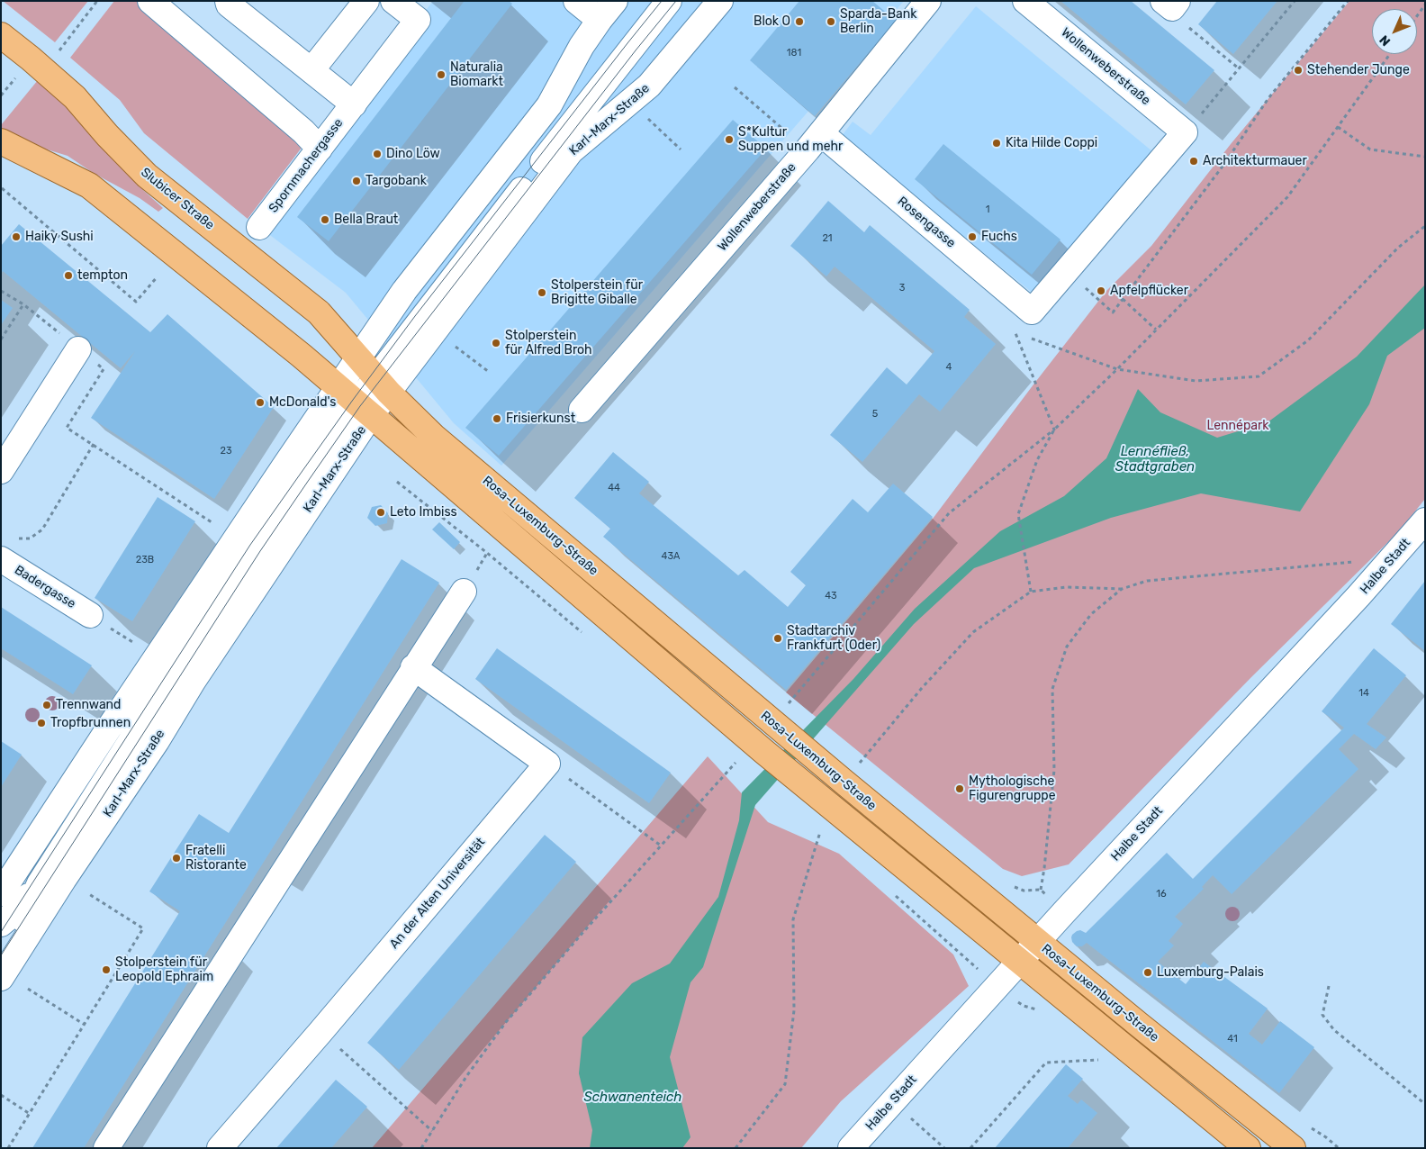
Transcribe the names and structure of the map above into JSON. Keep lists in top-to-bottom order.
{
  "streets": {
    "main road": ["Slubicer Straße", "Rosa-Luxemburg-Straße"],
    "street": [
      "Wollenweberstraße",
      "Karl-Marx-Straße",
      "Spornmachergasse",
      "Rosengasse",
      "Halbe Stadt",
      "Badergasse",
      "An der Alten Universität"
    ]
  },
  "crossings": [
    ["Wollenweberstraße", "Rosengasse"],
    ["Karl-Marx-Straße", "Rosa-Luxemburg-Straße"],
    ["Slubicer Straße", "Rosa-Luxemburg-Straße"],
    ["Rosa-Luxemburg-Straße", "Halbe Stadt"]
  ],
  "water": ["Lennéfließ, Stadtgraben", "Schwanenteich"],
  "parks": ["Lennépark"],
  "places": [
    "Blok O",
    "Sparda-Bank Berlin",
    "Stehender Junge",
    "Naturalia Biomarkt",
    "S*Kultur Suppen und mehr",
    "Kita Hilde Coppi",
    "Dino Löw",
    "Architekturmauer",
    "Targobank",
    "Bella Braut",
    "Haiky Sushi",
    "Fuchs",
    "tempton",
    "Apfelpflücker",
    "Stolperstein für Brigitte Giballe",
    "Stolperstein für Alfred Broh",
    "McDonald's",
    "Frisierkunst",
    "Leto Imbiss",
    "Stadtarchiv Frankfurt (Oder)",
    "Trennwand",
    "Tropfbrunnen",
    "Mythologische Figurengruppe",
    "Fratelli Ristorante",
    "Stolperstein für Leopold Ephraim",
    "Luxemburg-Palais"
  ],
  "house_numbers": [
    "181",
    "1",
    "21",
    "3",
    "4",
    "5",
    "23",
    "44",
    "43A",
    "23B",
    "43",
    "14",
    "16",
    "41"
  ],
  "north": "bottom left"
}
